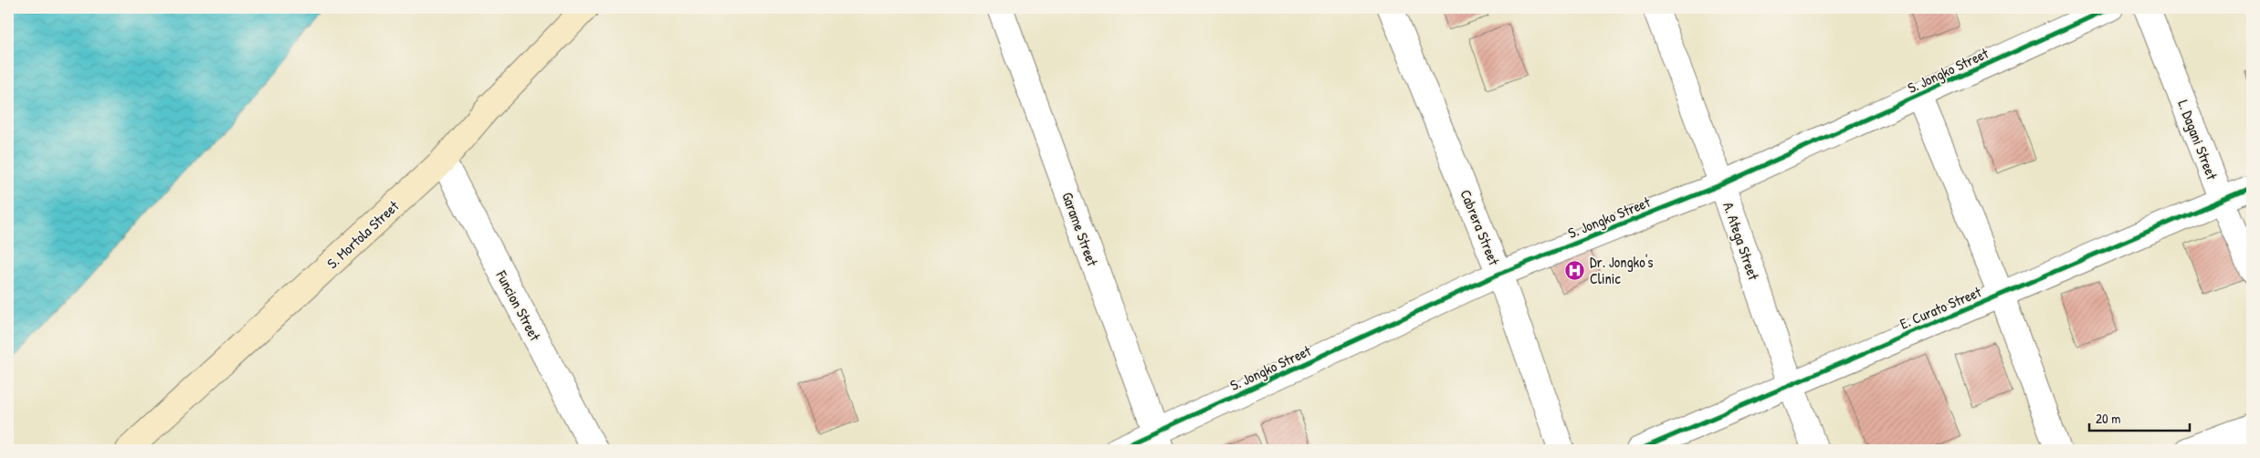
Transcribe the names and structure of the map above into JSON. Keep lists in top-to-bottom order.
{
  "streets": {
    "street": [
      "S. Jongko Street",
      "L. Dagani Street",
      "Cabrera Street",
      "Garame Street",
      "S. Mortola Street",
      "A. Atega Street",
      "Funcion Street",
      "E. Curato Street"
    ]
  },
  "crossings": [
    ["S. Jongko Street", "Cabrera Street"],
    ["S. Jongko Street", "Garame Street"],
    ["S. Jongko Street", "A. Atega Street"],
    ["L. Dagani Street", "E. Curato Street"],
    ["S. Mortola Street", "Funcion Street"],
    ["A. Atega Street", "E. Curato Street"]
  ],
  "places": {
    "hospital": ["Dr. Jongko's Clinic"]
  },
  "scale_bar": "20 m"
}
